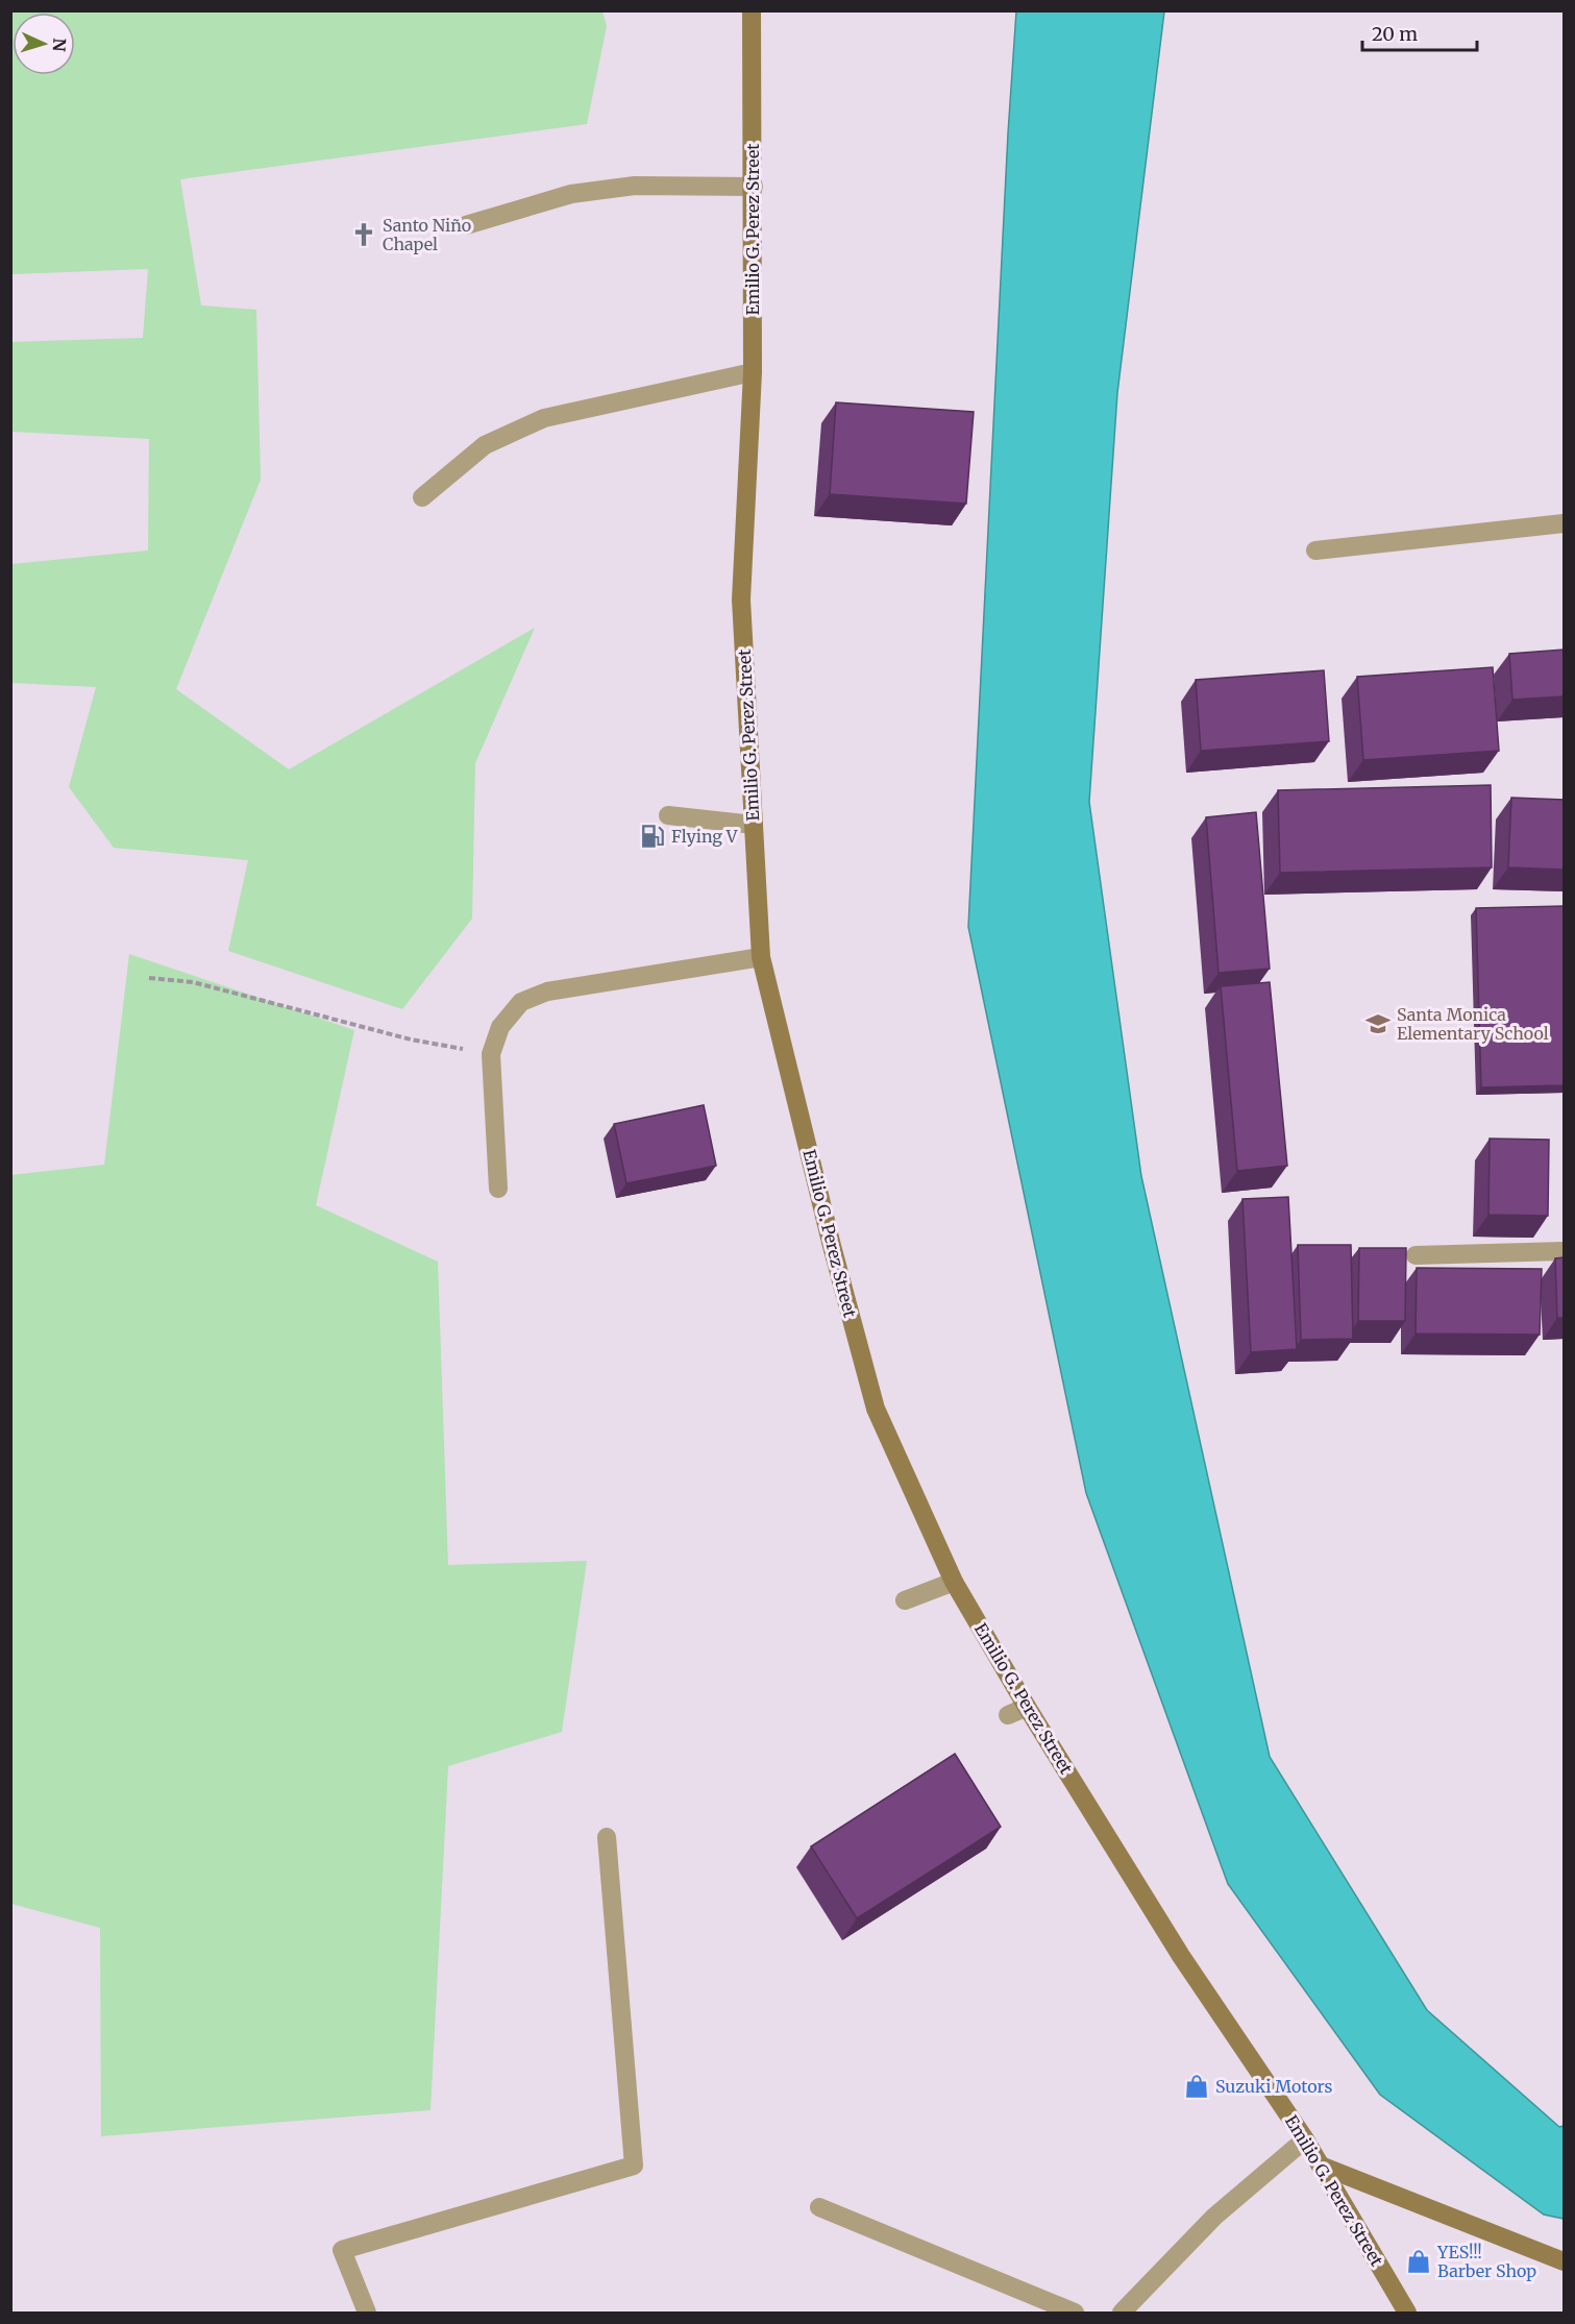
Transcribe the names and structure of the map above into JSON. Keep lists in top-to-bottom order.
{
  "streets": {
    "main road": ["Emilio G. Perez Street"]
  },
  "places": {
    "church": ["Santo Niño Chapel"],
    "fuel station": ["Flying V"],
    "school or university": ["Santa Monica Elementary School"],
    "shop": ["Suzuki Motors", "YES!!! Barber Shop"]
  },
  "scale_bar": "20 m",
  "north": "right"
}
